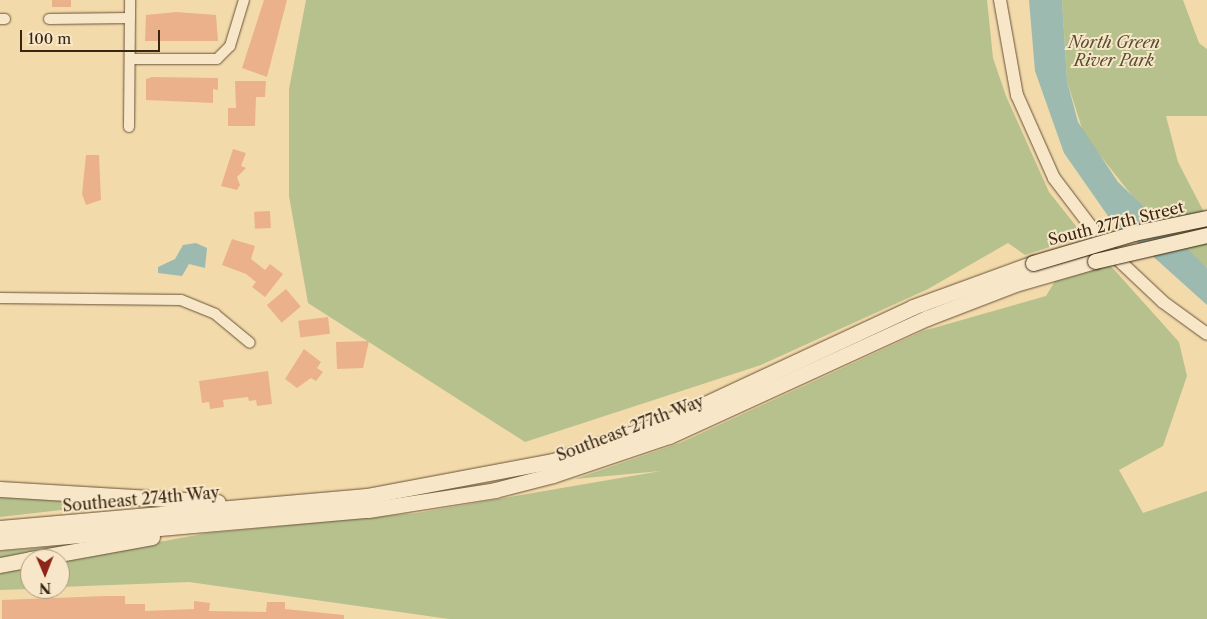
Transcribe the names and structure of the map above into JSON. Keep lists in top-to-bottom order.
{
  "streets": {
    "main road": ["South 277th Street", "Southeast 277th Way", "Southeast 274th Way"]
  },
  "crossings": [
    ["South 277th Street", "Southeast 277th Way"],
    ["Southeast 277th Way", "Southeast 274th Way"]
  ],
  "parks": ["North Green River Park"],
  "scale_bar": "100 m",
  "north": "bottom"
}
